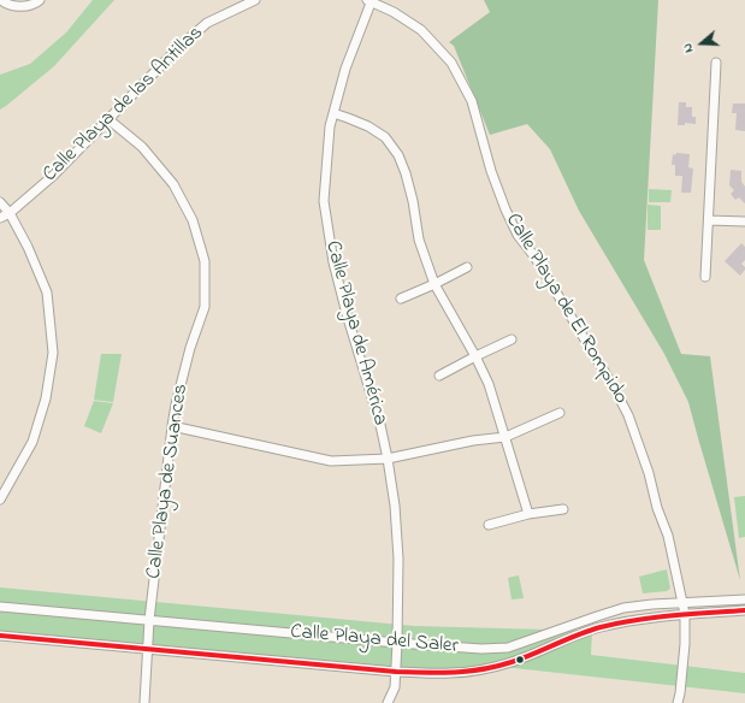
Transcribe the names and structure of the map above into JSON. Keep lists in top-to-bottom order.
{
  "streets": {
    "street": [
      "Calle Playa de las Antillas",
      "Calle Playa de El Rompido",
      "Calle Playa de América",
      "Calle Playa de Suances",
      "Calle Playa del Saler"
    ]
  },
  "crossings": [
    ["Calle Playa de las Antillas", "Calle Playa de Suances"],
    ["Calle Playa de El Rompido", "Calle Playa de América"],
    ["Calle Playa de El Rompido", "Calle Playa del Saler"],
    ["Calle Playa de América", "Calle Playa del Saler"],
    ["Calle Playa de Suances", "Calle Playa del Saler"]
  ],
  "north": "left"
}
